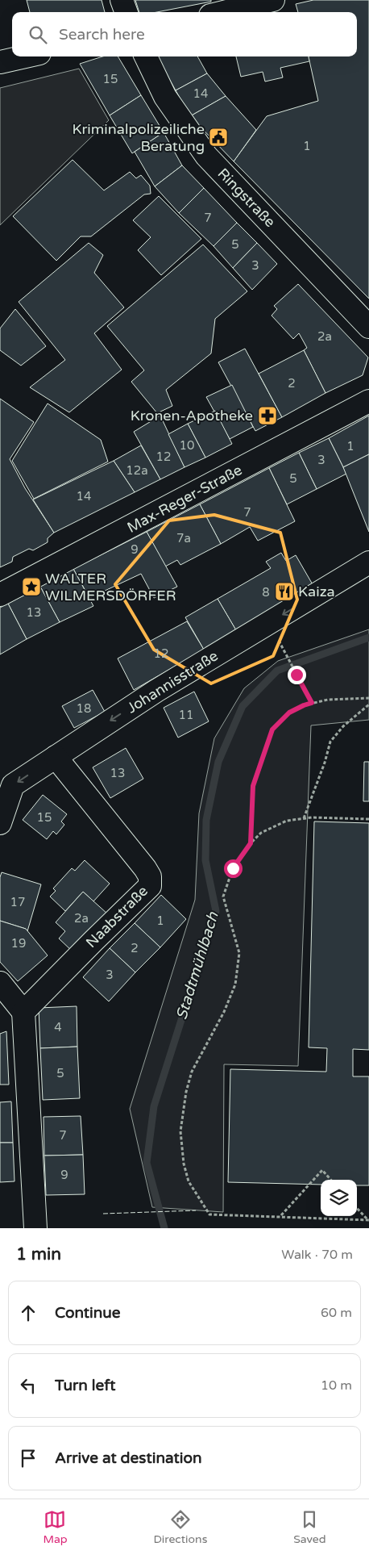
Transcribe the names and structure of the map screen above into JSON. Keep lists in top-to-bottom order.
{
  "streets": {
    "street": [
      "Ringstraße",
      "Max-Reger-Straße",
      "Johannisstraße",
      "Naabstraße"
    ]
  },
  "crossings": [
    ["Johannisstraße", "Naabstraße"]
  ],
  "one_way": ["Johannisstraße"],
  "water": ["Stadtmühlbach"],
  "places": {
    "public building": ["Kriminalpolizeiliche Beratung"],
    "pharmacy": ["Kronen-Apotheke"],
    "place": ["WALTER WILMERSDÖRFER"],
    "restaurant": ["Kaiza"]
  },
  "house_numbers": [
    "15",
    "14",
    "1",
    "7",
    "5",
    "3",
    "2a",
    "2",
    "10",
    "1",
    "12",
    "3",
    "12a",
    "5",
    "14",
    "7",
    "7a",
    "9",
    "8",
    "13",
    "12",
    "18",
    "11",
    "13",
    "15",
    "17",
    "2a",
    "1",
    "19",
    "2",
    "3",
    "4",
    "5",
    "7",
    "9"
  ],
  "page": {
    "search": "Search here",
    "heading": ["1 min", "Walk · 70 m"],
    "list": [
      ["Continue", "60 m"],
      ["Turn left", "10 m"],
      "Arrive at destination"
    ],
    "nav": ["Map", "Directions", "Saved"]
  }
}
